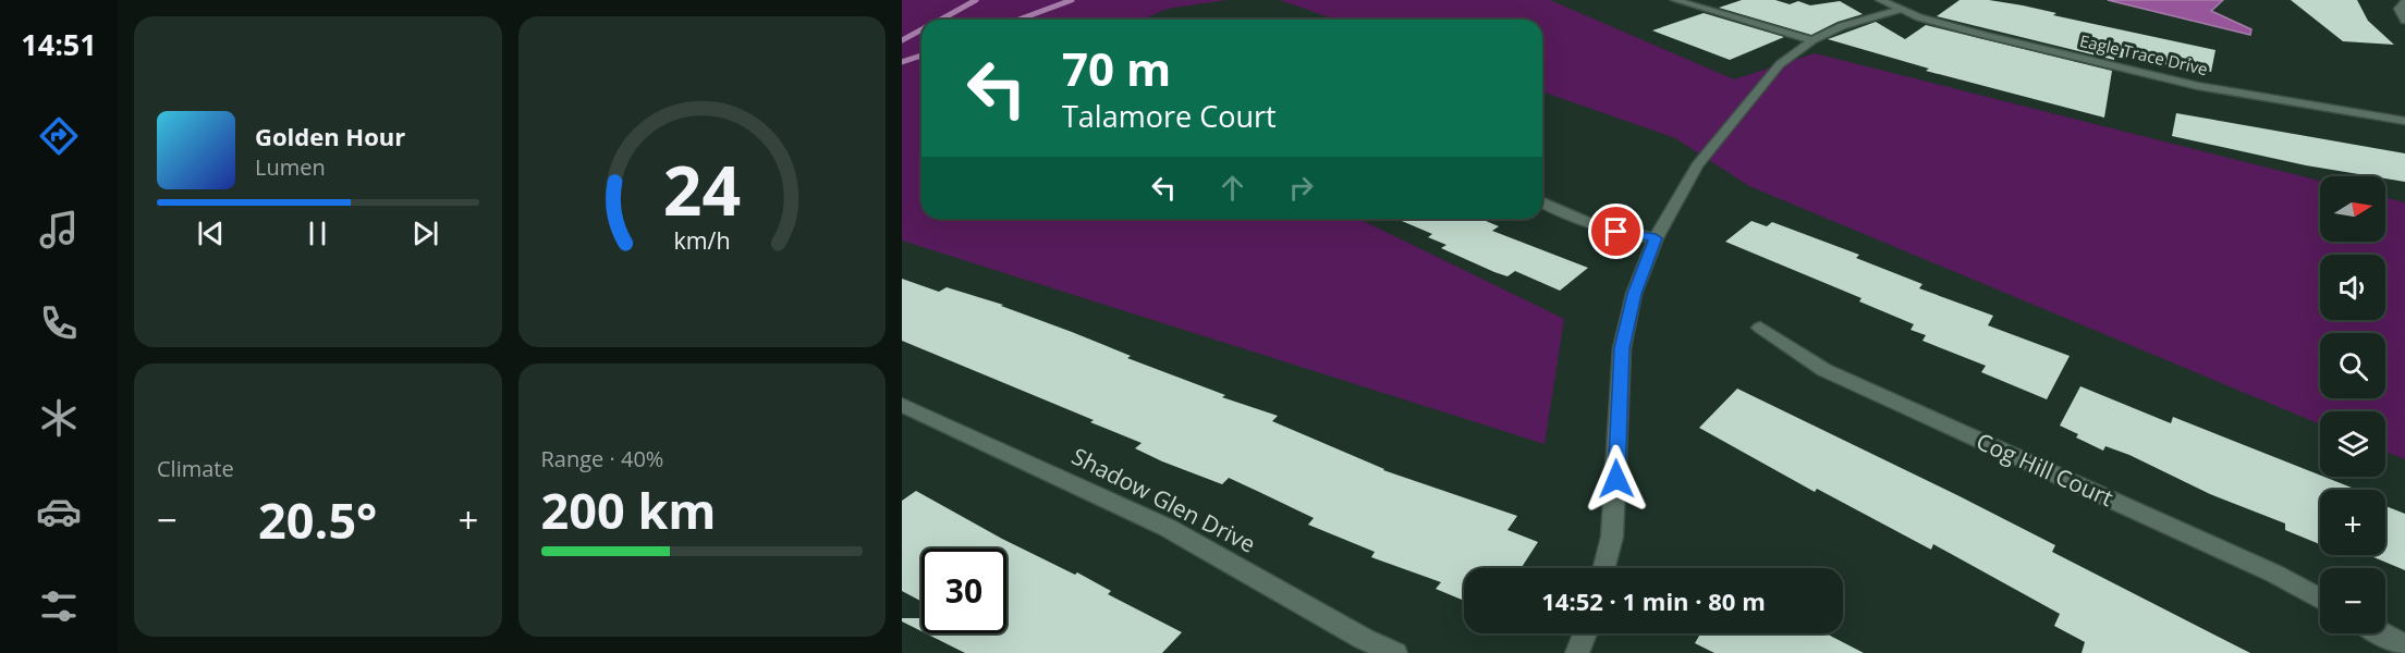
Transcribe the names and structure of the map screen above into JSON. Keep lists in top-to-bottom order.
{
  "streets": {
    "street": ["Eagle Trace Drive", "Cog Hill Court", "Shadow Glen Drive"]
  },
  "north": "right",
  "page": {
    "tabs": "14:51",
    "turn": ["70 m", "Talamore Court"],
    "song": ["Golden Hour", "Lumen"],
    "map_buttons": ["+", "−"],
    "tile": [
      "Climate",
      ["Range · 40%", "200 km"]
    ],
    "heat": ["−", "20.5°", "+"],
    "limit": "30",
    "trip": "14:52 · 1 min · 80 m",
    "gauge": ["24", "km/h"]
  }
}
